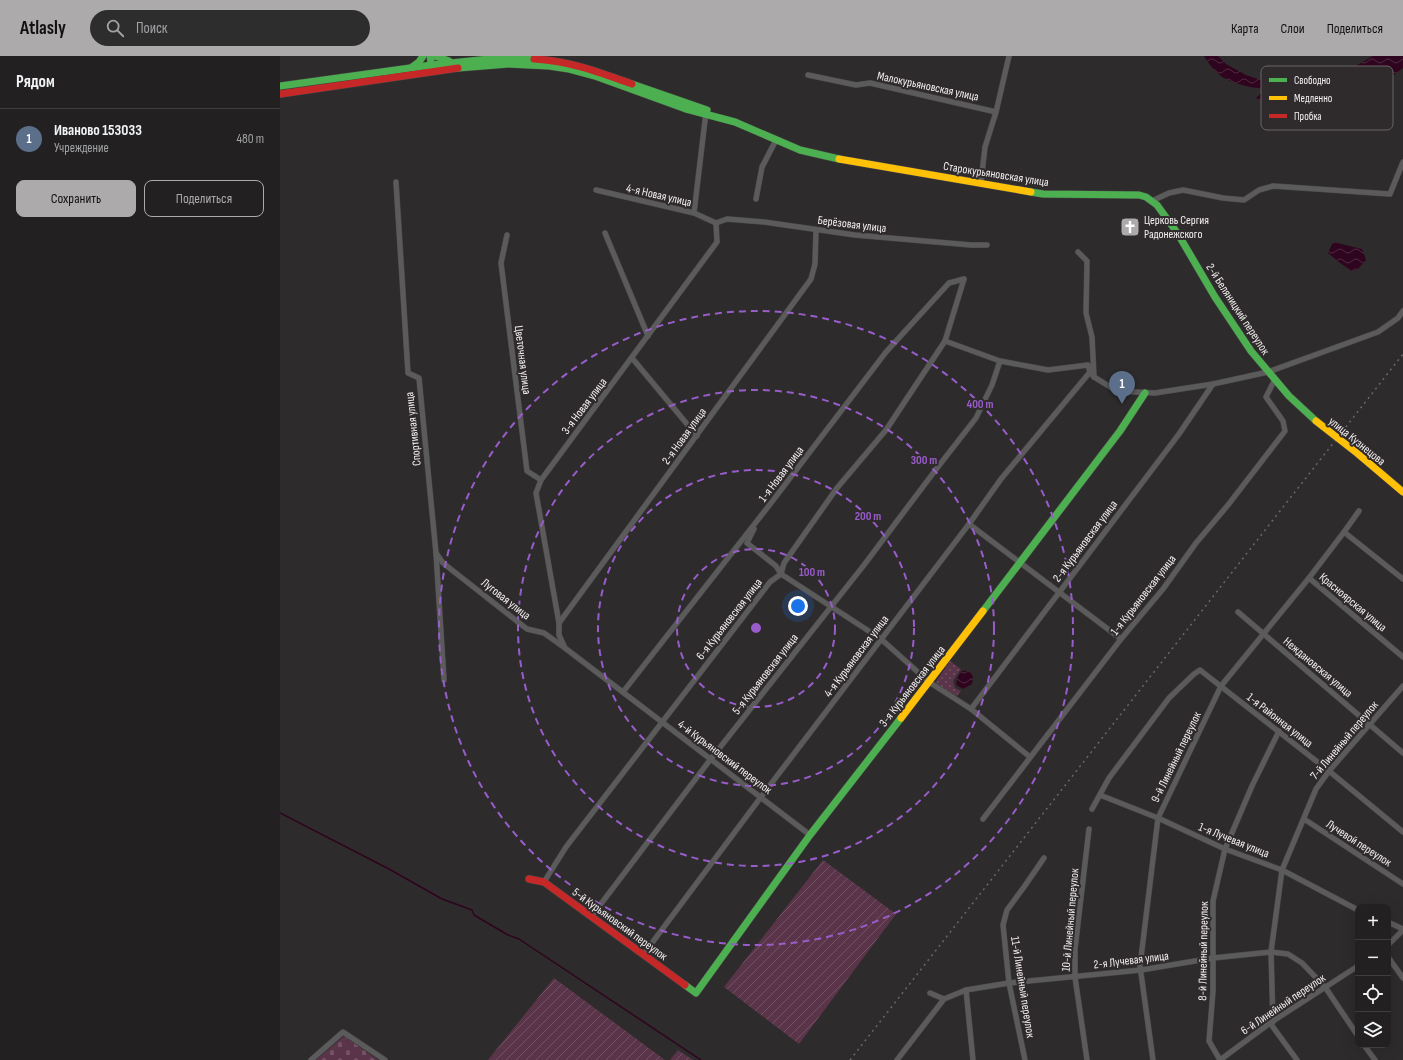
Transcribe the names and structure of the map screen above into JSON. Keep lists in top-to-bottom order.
{
  "streets": {
    "main road": [
      "Старокурьяновская улица",
      "2-й Беляницкий переулок",
      "улица Кузнецова",
      "3-я Курьяновская улица",
      "5-й Курьяновский переулок"
    ],
    "street": [
      "Малокурьяновская улица",
      "4-я Новая улица",
      "Берёзовая улица",
      "Цветочная улица",
      "3-я Новая улица",
      "Спортивная улица",
      "2-я Новая улица",
      "1-я Новая улица",
      "2-я Курьяновская улица",
      "1-я Курьяновская улица",
      "Луговая улица",
      "Красноярская улица",
      "6-я Курьяновская улица",
      "4-я Курьяновская улица",
      "Неждановская улица",
      "5-я Курьяновская улица",
      "1-я Районная улица",
      "7-й Линейный переулок",
      "4-й Курьяновский переулок",
      "9-й Линейный переулок",
      "1-я Лучевая улица",
      "Лучевой переулок",
      "10-й Линейный переулок",
      "8-й Линейный переулок",
      "2-я Лучевая улица",
      "11-й Линейный переулок",
      "6-й Линейный переулок"
    ]
  },
  "crossings": [
    ["Старокурьяновская улица", "2-й Беляницкий переулок"],
    ["4-я Новая улица", "Берёзовая улица"],
    ["4-я Новая улица", "3-я Новая улица"],
    ["Берёзовая улица", "3-я Новая улица"],
    ["Берёзовая улица", "2-я Новая улица"],
    ["2-й Беляницкий переулок", "улица Кузнецова"],
    ["2-й Беляницкий переулок", "1-я Курьяновская улица"],
    ["Цветочная улица", "3-я Новая улица"],
    ["3-я Новая улица", "2-я Новая улица"],
    ["Спортивная улица", "Луговая улица"],
    ["1-я Новая улица", "Луговая улица"],
    ["1-я Новая улица", "6-я Курьяновская улица"],
    ["1-я Новая улица", "4-й Курьяновский переулок"],
    ["Луговая улица", "4-й Курьяновский переулок"],
    ["Красноярская улица", "9-й Линейный переулок"],
    ["6-я Курьяновская улица", "4-й Курьяновский переулок"],
    ["6-я Курьяновская улица", "5-й Курьяновский переулок"],
    ["4-я Курьяновская улица", "4-й Курьяновский переулок"],
    ["4-я Курьяновская улица", "5-й Курьяновский переулок"],
    ["Неждановская улица", "7-й Линейный переулок"],
    ["Неждановская улица", "9-й Линейный переулок"],
    ["5-я Курьяновская улица", "4-й Курьяновский переулок"],
    ["5-я Курьяновская улица", "5-й Курьяновский переулок"],
    ["3-я Курьяновская улица", "4-й Курьяновский переулок"],
    ["3-я Курьяновская улица", "5-й Курьяновский переулок"],
    ["1-я Районная улица", "7-й Линейный переулок"],
    ["1-я Районная улица", "9-й Линейный переулок"],
    ["1-я Районная улица", "1-я Лучевая улица"],
    ["1-я Районная улица", "8-й Линейный переулок"],
    ["7-й Линейный переулок", "1-я Лучевая улица"],
    ["7-й Линейный переулок", "Лучевой переулок"],
    ["7-й Линейный переулок", "2-я Лучевая улица"],
    ["7-й Линейный переулок", "6-й Линейный переулок"],
    ["9-й Линейный переулок", "1-я Лучевая улица"],
    ["9-й Линейный переулок", "2-я Лучевая улица"],
    ["1-я Лучевая улица", "8-й Линейный переулок"],
    ["10-й Линейный переулок", "2-я Лучевая улица"],
    ["8-й Линейный переулок", "2-я Лучевая улица"],
    ["8-й Линейный переулок", "6-й Линейный переулок"],
    ["2-я Лучевая улица", "11-й Линейный переулок"],
    ["2-я Лучевая улица", "6-й Линейный переулок"]
  ],
  "places": {
    "church": ["Церковь Сергия Радонежского"]
  },
  "legend": ["Свободно", "Медленно", "Пробка"],
  "page": {
    "header": "Atlasly",
    "search": "Поиск",
    "nav": ["Карта", "Слои", "Поделиться"],
    "heading": "Рядом",
    "list": [
      {
        "mark": "1",
        "name": "Иваново 153033",
        "note": "Учреждение",
        "value": "480 m"
      }
    ],
    "buttons": ["Сохранить", "Поделиться"],
    "pins": "1",
    "map_buttons": ["+", "−"]
  },
  "rings": [
    "400 m",
    "300 m",
    "200 m",
    "100 m"
  ]
}
